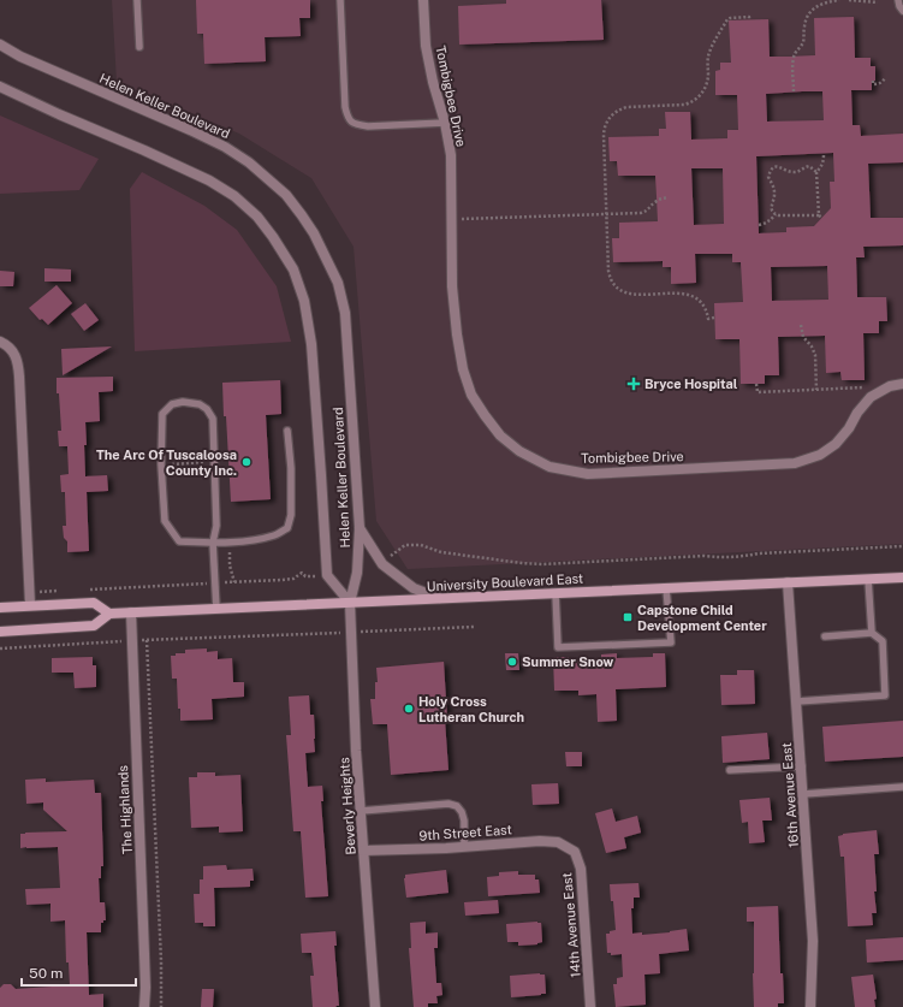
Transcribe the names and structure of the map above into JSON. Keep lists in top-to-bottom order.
{
  "streets": {
    "main road": ["University Boulevard East"],
    "street": [
      "Tombigbee Drive",
      "Helen Keller Boulevard",
      "16th Avenue East",
      "Beverly Heights",
      "The Highlands",
      "9th Street East",
      "14th Avenue East"
    ]
  },
  "crossings": [
    ["Helen Keller Boulevard", "University Boulevard East"],
    ["Helen Keller Boulevard", "Beverly Heights"],
    ["University Boulevard East", "16th Avenue East"],
    ["University Boulevard East", "Beverly Heights"],
    ["University Boulevard East", "The Highlands"],
    ["Beverly Heights", "9th Street East"],
    ["9th Street East", "14th Avenue East"]
  ],
  "places": {
    "health": ["Bryce Hospital"],
    "other": ["The Arc Of Tuscaloosa County Inc.", "Summer Snow", "Holy Cross Lutheran Church"],
    "transit": ["Capstone Child Development Center"]
  },
  "scale_bar": "50 m"
}
